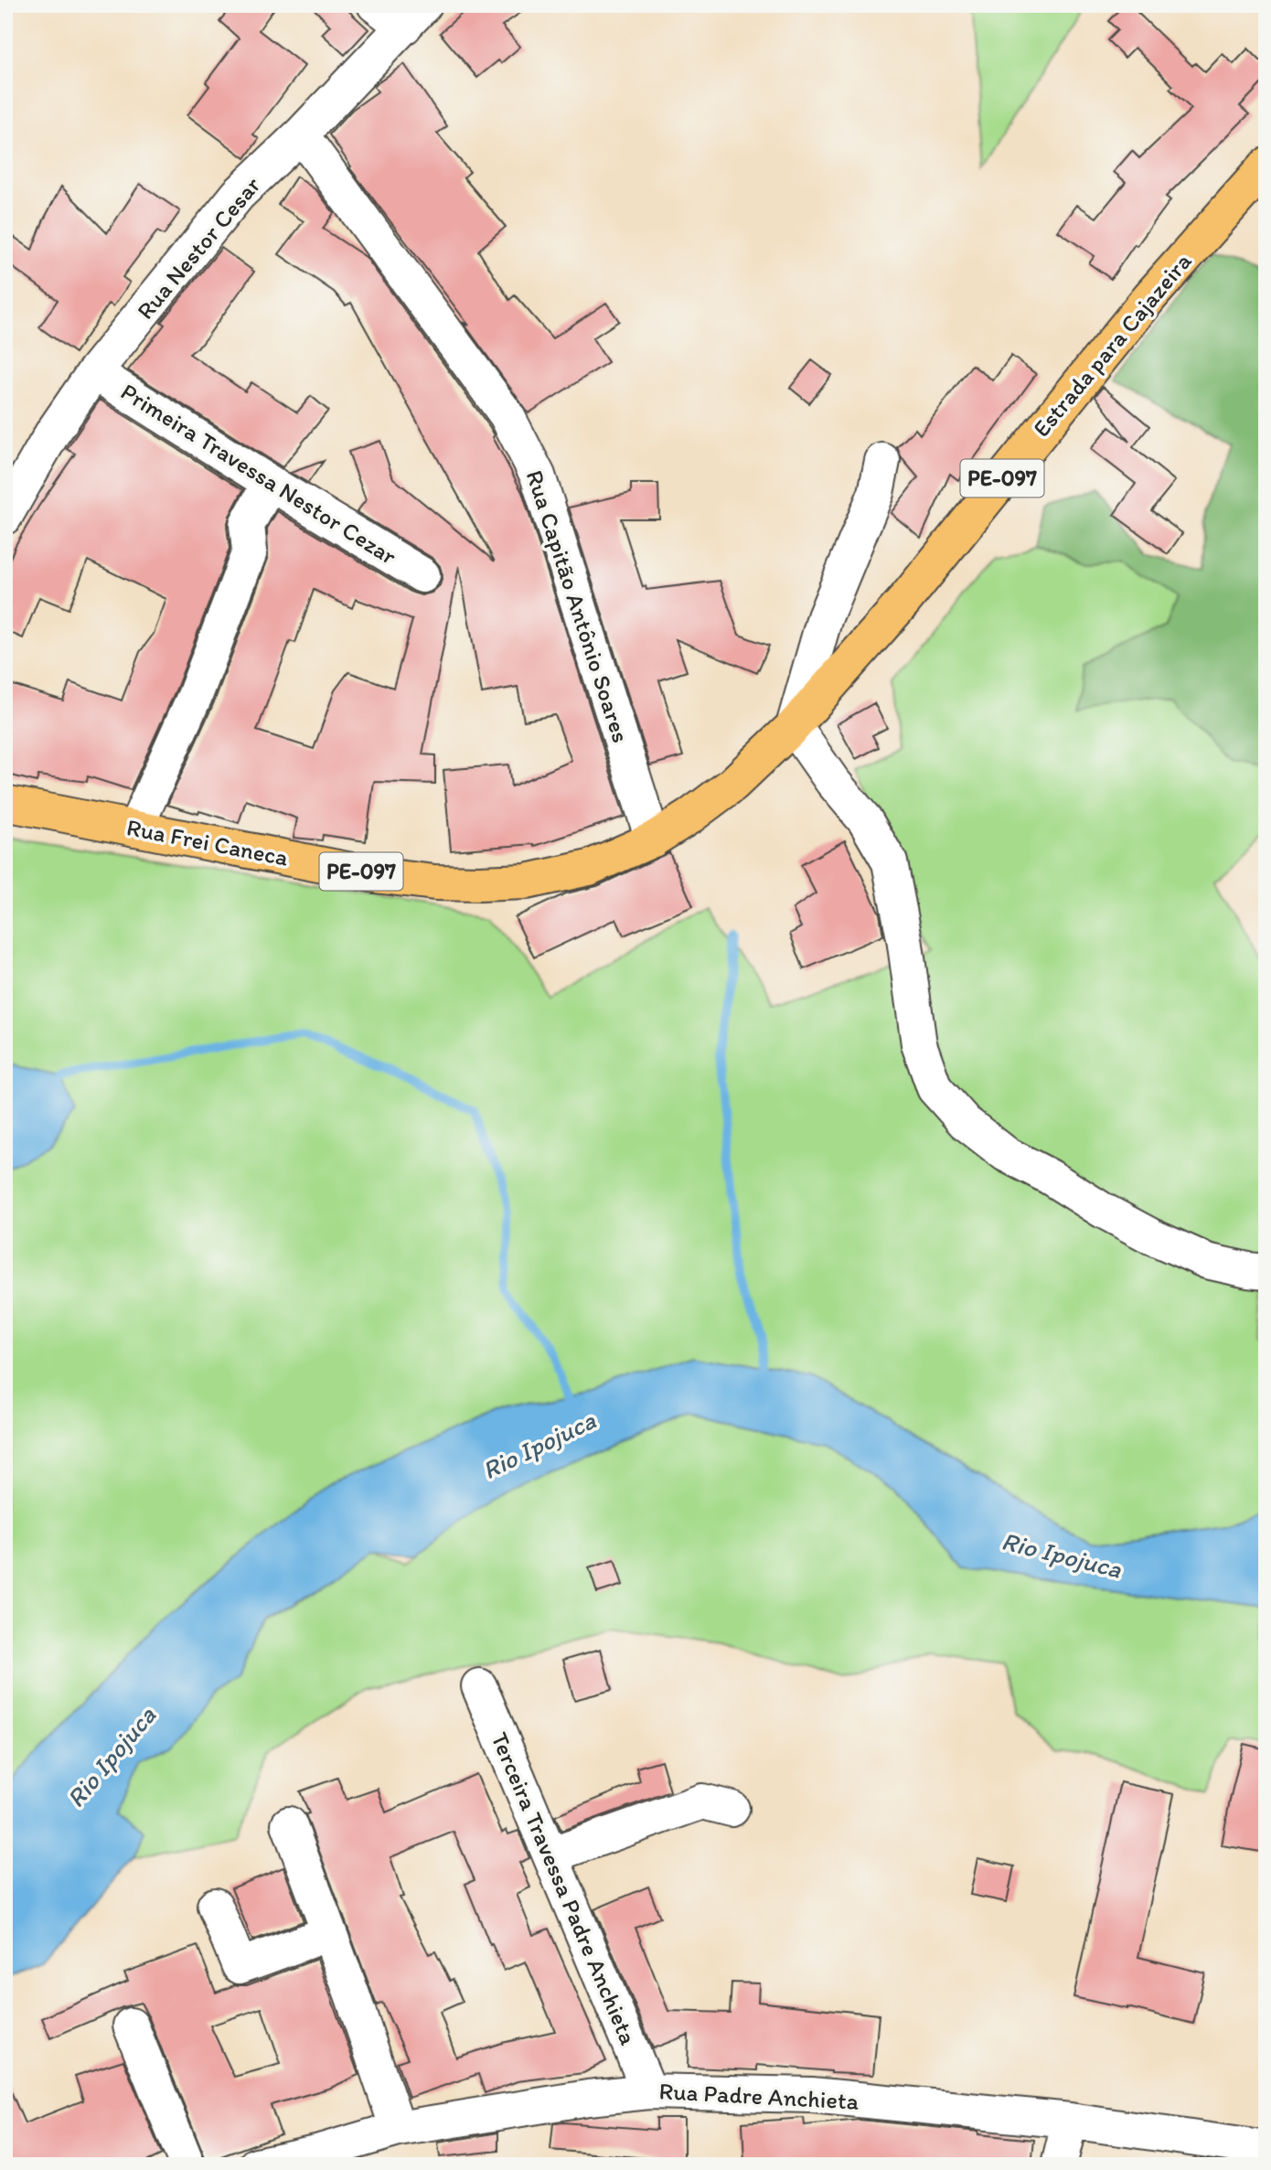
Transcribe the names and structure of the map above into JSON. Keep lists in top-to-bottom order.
{
  "streets": {
    "main road": ["Estrada para Cajazeira", "PE-097", "Rua Frei Caneca"],
    "street": [
      "Rua Nestor Cesar",
      "Primeira Travessa Nestor Cezar",
      "Rua Capitão Antônio Soares",
      "Terceira Travessa Padre Anchieta",
      "Rua Padre Anchieta"
    ]
  },
  "crossings": [
    ["Rua Nestor Cesar", "Primeira Travessa Nestor Cezar"],
    ["Rua Nestor Cesar", "Rua Capitão Antônio Soares"],
    ["Estrada para Cajazeira", "Rua Frei Caneca"],
    ["Rua Capitão Antônio Soares", "Rua Frei Caneca"],
    ["Terceira Travessa Padre Anchieta", "Rua Padre Anchieta"]
  ],
  "water": ["Rio Ipojuca"]
}
